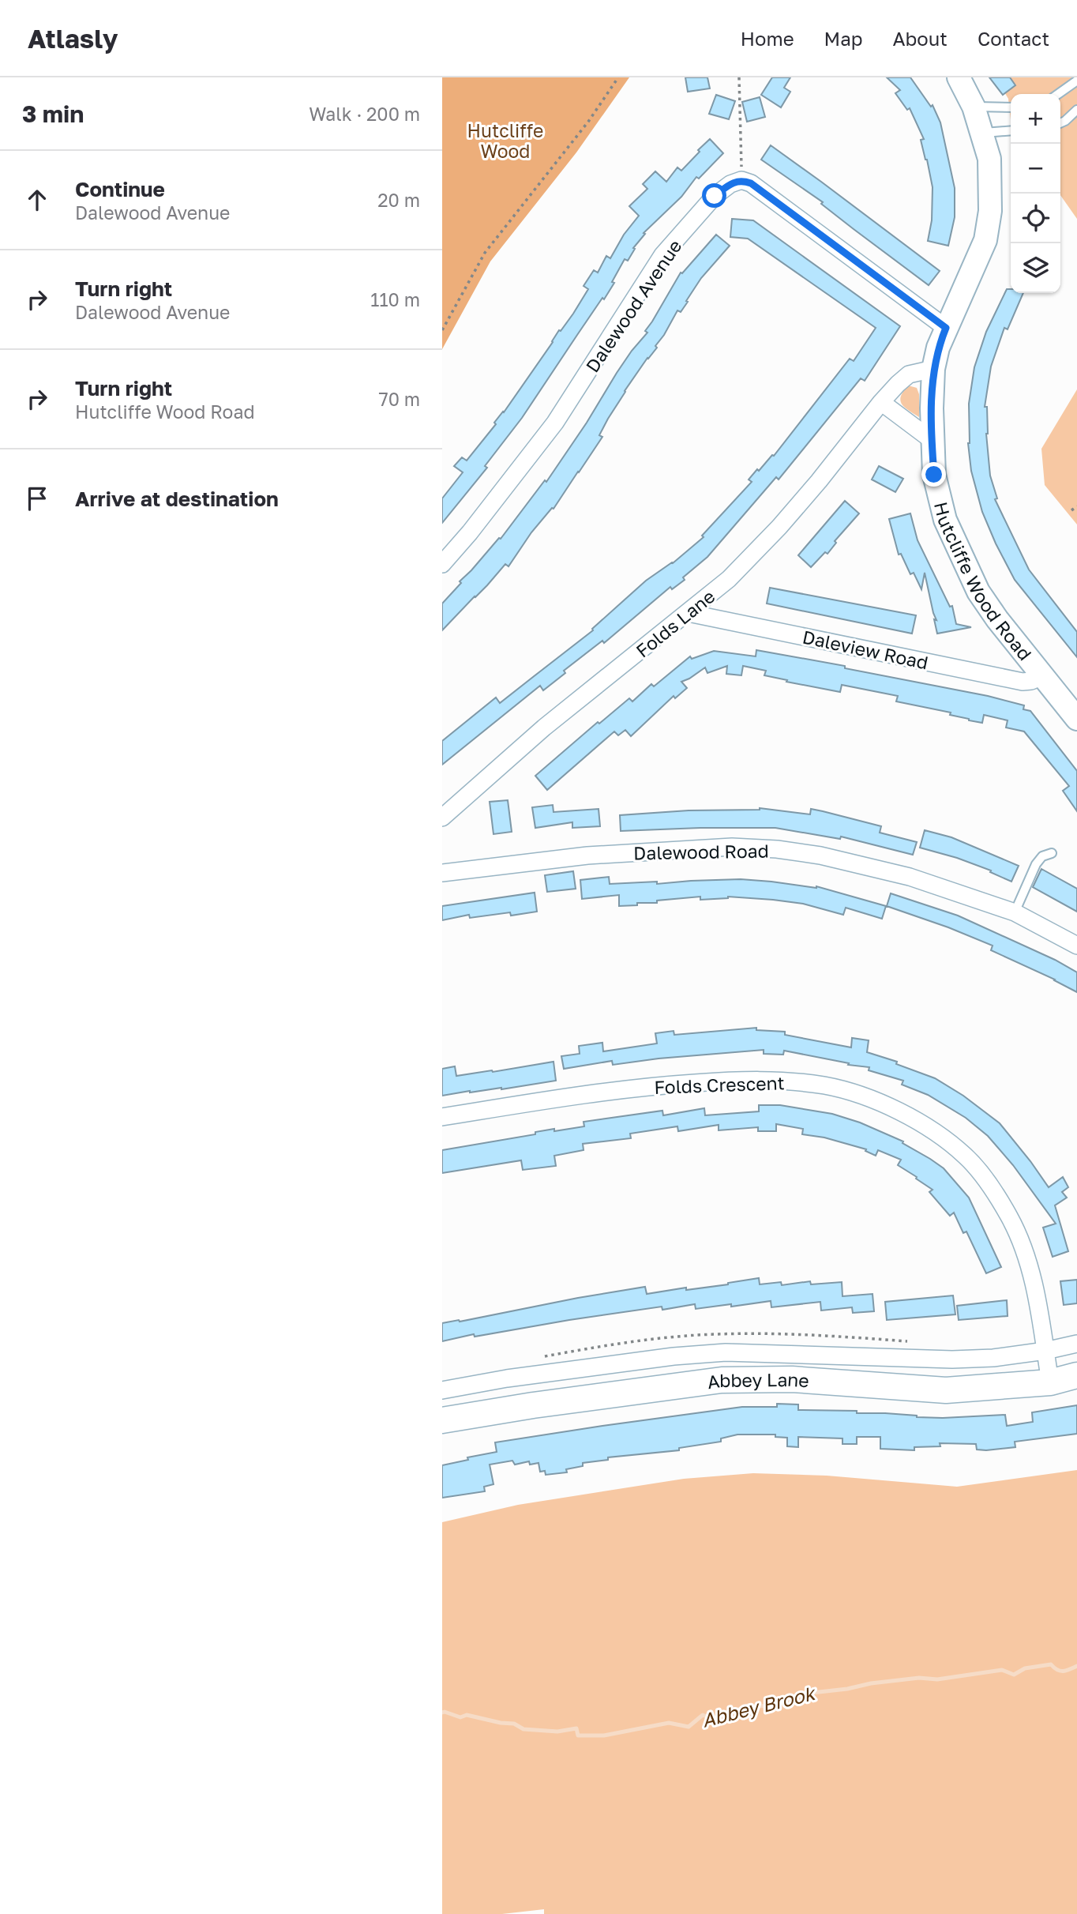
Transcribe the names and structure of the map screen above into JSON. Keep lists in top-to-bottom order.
{
  "streets": {
    "main road": ["Abbey Lane"],
    "street": [
      "Dalewood Avenue",
      "Hutcliffe Wood Road",
      "Folds Lane",
      "Daleview Road",
      "Dalewood Road",
      "Folds Crescent"
    ]
  },
  "crossings": [
    ["Hutcliffe Wood Road", "Folds Lane"],
    ["Hutcliffe Wood Road", "Daleview Road"],
    ["Folds Lane", "Daleview Road"],
    ["Folds Crescent", "Abbey Lane"]
  ],
  "water": ["Abbey Brook"],
  "parks": ["Hutcliffe Wood"],
  "page": {
    "header": "Atlasly",
    "nav": [
      "Home",
      "Map",
      "About",
      "Contact"
    ],
    "heading": ["3 min", "Walk · 200 m"],
    "map_buttons": ["+", "−"],
    "list": [
      ["Continue", "Dalewood Avenue", "20 m"],
      ["Turn right", "Dalewood Avenue", "110 m"],
      ["Turn right", "Hutcliffe Wood Road", "70 m"],
      "Arrive at destination"
    ]
  }
}
